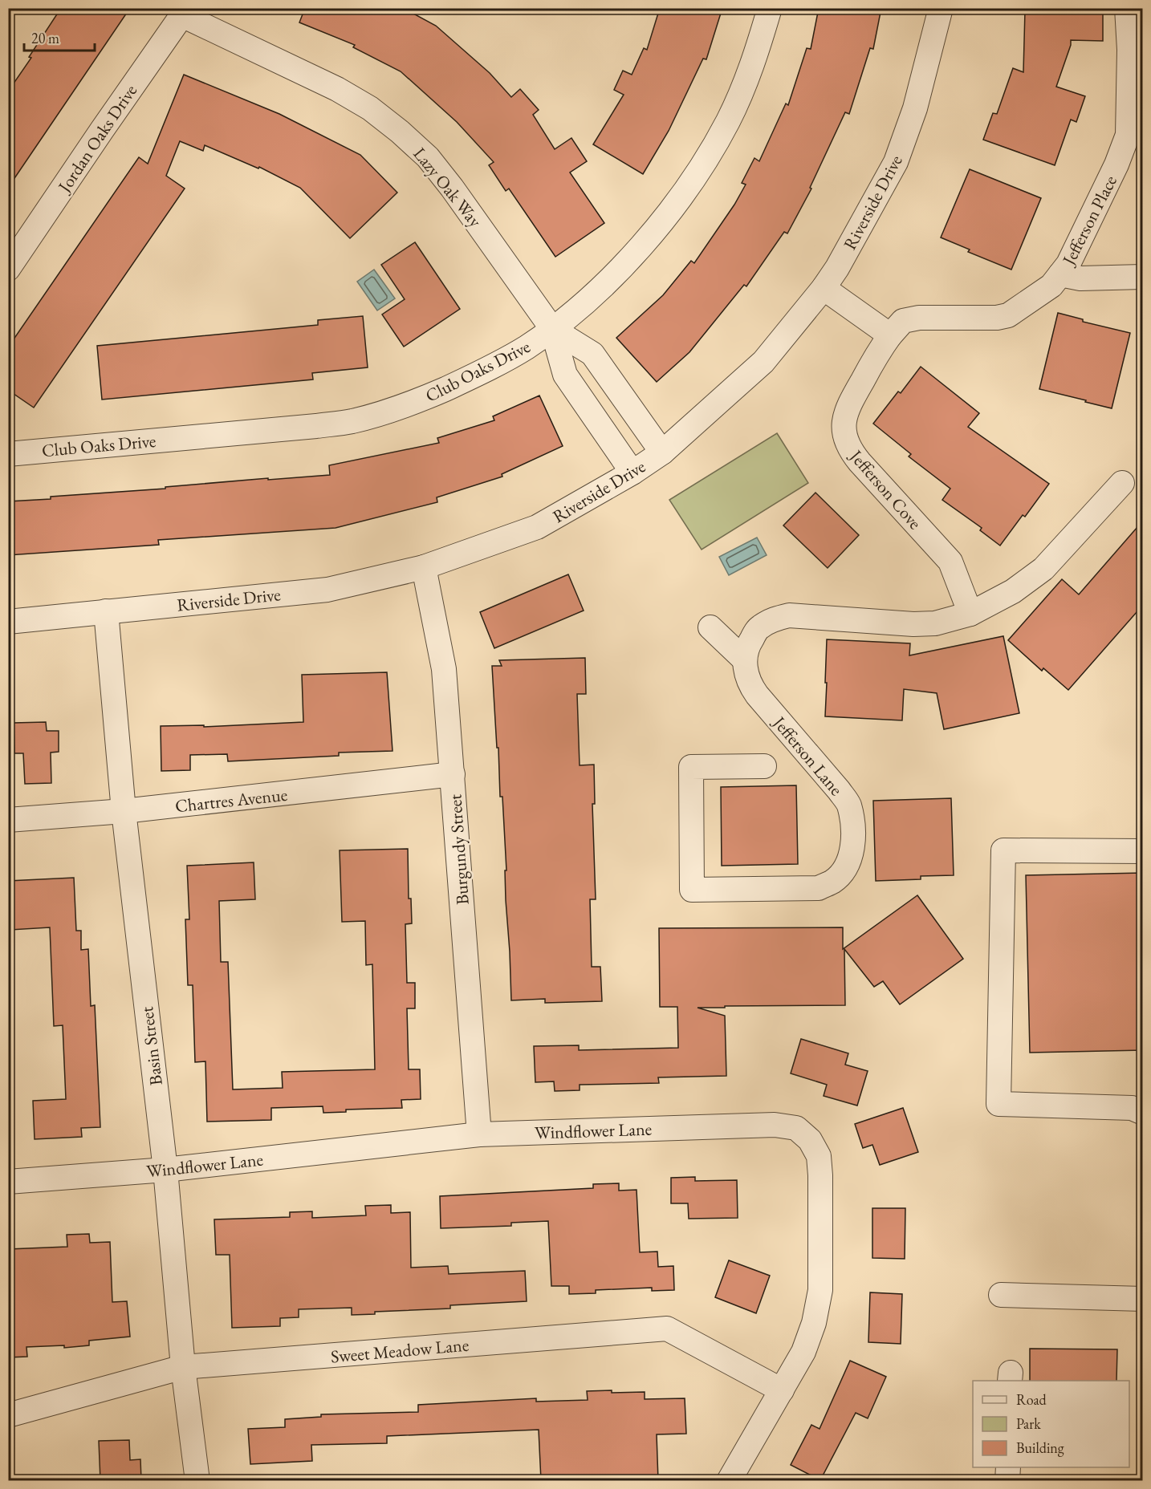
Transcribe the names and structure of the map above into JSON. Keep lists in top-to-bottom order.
{
  "streets": {
    "street": [
      "Jordan Oaks Drive",
      "Lazy Oak Way",
      "Riverside Drive",
      "Jefferson Place",
      "Club Oaks Drive",
      "Jefferson Cove",
      "Jefferson Lane",
      "Chartres Avenue",
      "Burgundy Street",
      "Basin Street",
      "Windflower Lane",
      "Sweet Meadow Lane"
    ]
  },
  "crossings": [
    ["Jordan Oaks Drive", "Lazy Oak Way"],
    ["Lazy Oak Way", "Riverside Drive"],
    ["Lazy Oak Way", "Club Oaks Drive"],
    ["Riverside Drive", "Burgundy Street"],
    ["Riverside Drive", "Basin Street"],
    ["Jefferson Place", "Jefferson Cove"],
    ["Chartres Avenue", "Burgundy Street"],
    ["Chartres Avenue", "Basin Street"],
    ["Burgundy Street", "Windflower Lane"],
    ["Basin Street", "Windflower Lane"],
    ["Basin Street", "Sweet Meadow Lane"],
    ["Windflower Lane", "Sweet Meadow Lane"]
  ],
  "legend": ["Road", "Park", "Building"],
  "scale_bar": "20 m"
}
